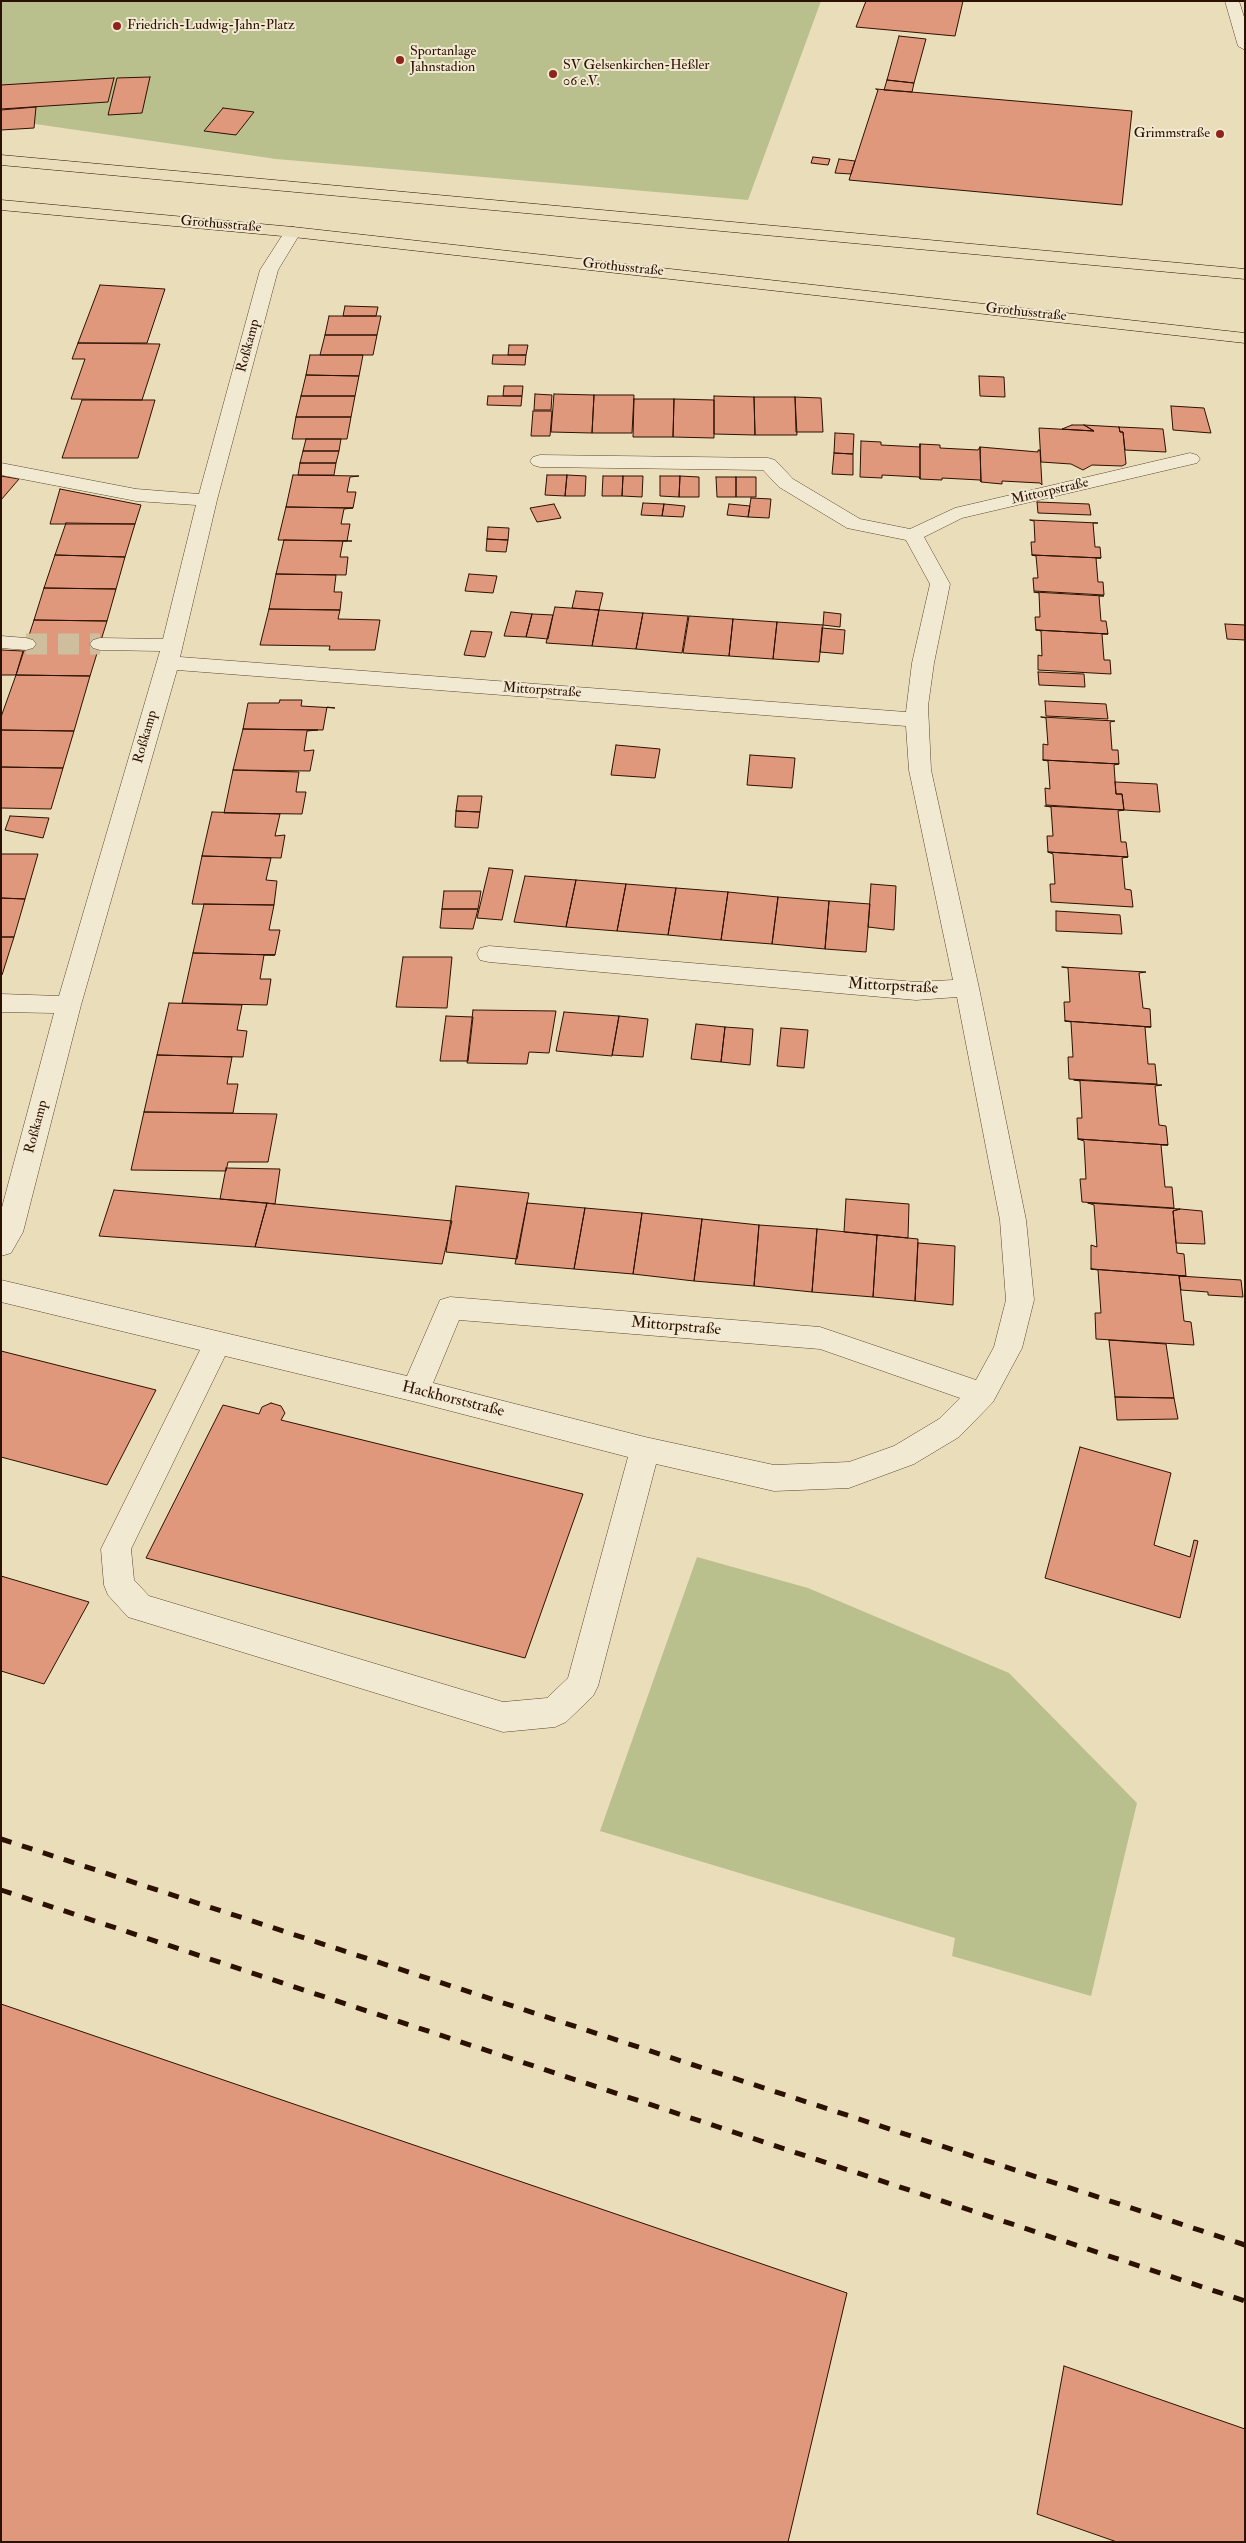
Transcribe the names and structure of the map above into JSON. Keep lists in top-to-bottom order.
{
  "streets": {
    "main road": ["Grothusstraße"],
    "street": ["Roßkamp", "Mittorpstraße", "Hackhorststraße"]
  },
  "crossings": [
    ["Grothusstraße", "Roßkamp"],
    ["Roßkamp", "Mittorpstraße"],
    ["Mittorpstraße", "Hackhorststraße"]
  ],
  "places": [
    "Friedrich-Ludwig-Jahn-Platz",
    "Sportanlage Jahnstadion",
    "SV Gelsenkirchen-Heßler 06 e.V.",
    "Grimmstraße"
  ]
}
